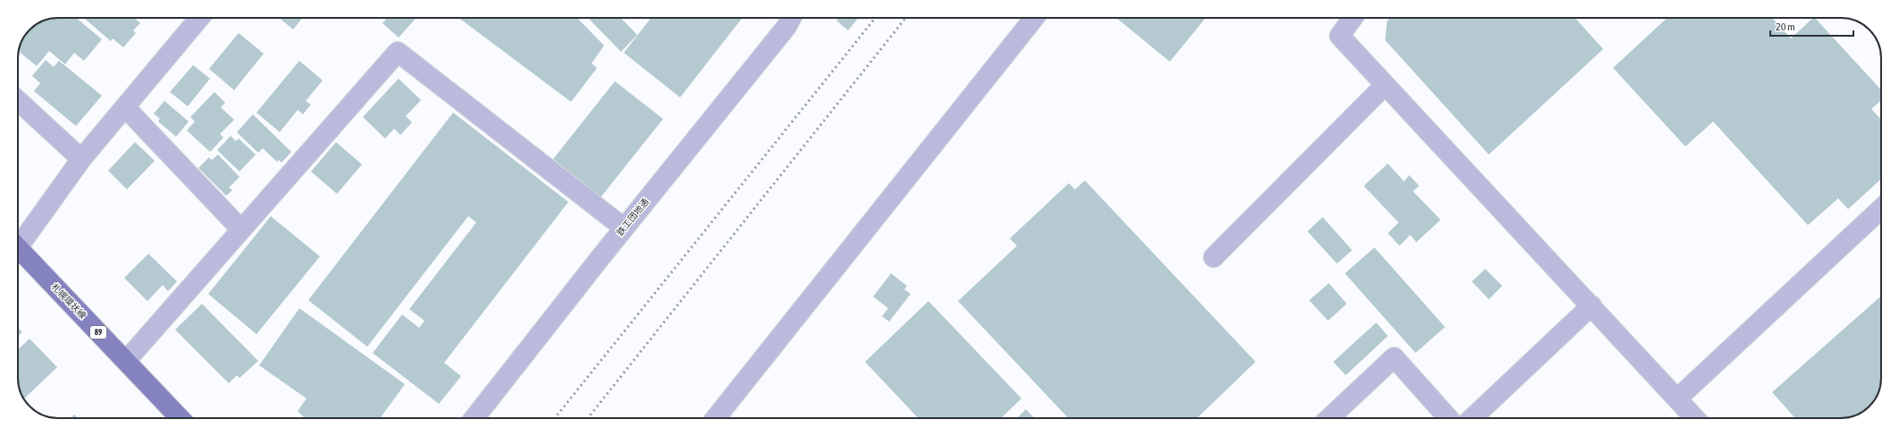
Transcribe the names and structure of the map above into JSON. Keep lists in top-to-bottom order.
{
  "streets": {
    "main road": ["札幌環状線", "89"],
    "street": ["鉄工団地通"]
  },
  "scale_bar": "20 m"
}
